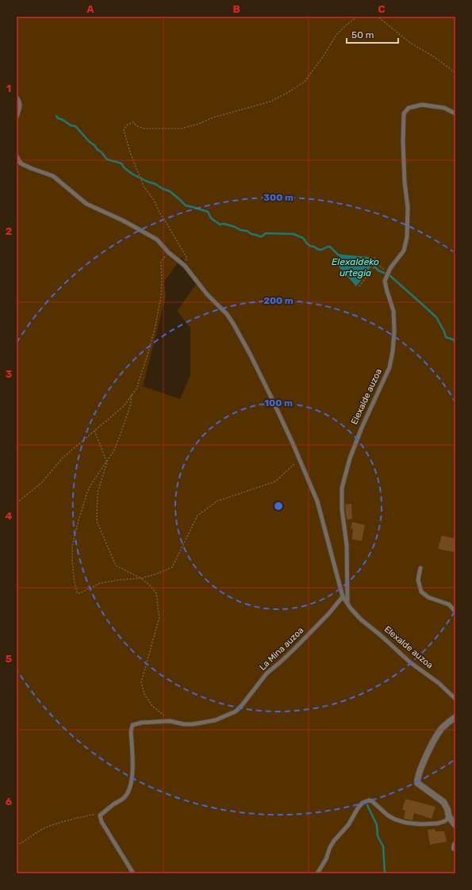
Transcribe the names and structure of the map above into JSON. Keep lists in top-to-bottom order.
{
  "streets": {
    "lane": ["Elexalde auzoa", "La Mina auzoa"]
  },
  "water": ["Elexaldeko urtegia"],
  "scale_bar": "50 m",
  "grid": {
    "columns": ["A", "B", "C"],
    "rows": [
      "1",
      "2",
      "3",
      "4",
      "5",
      "6"
    ]
  },
  "rings": ["300 m", "200 m", "100 m"]
}
